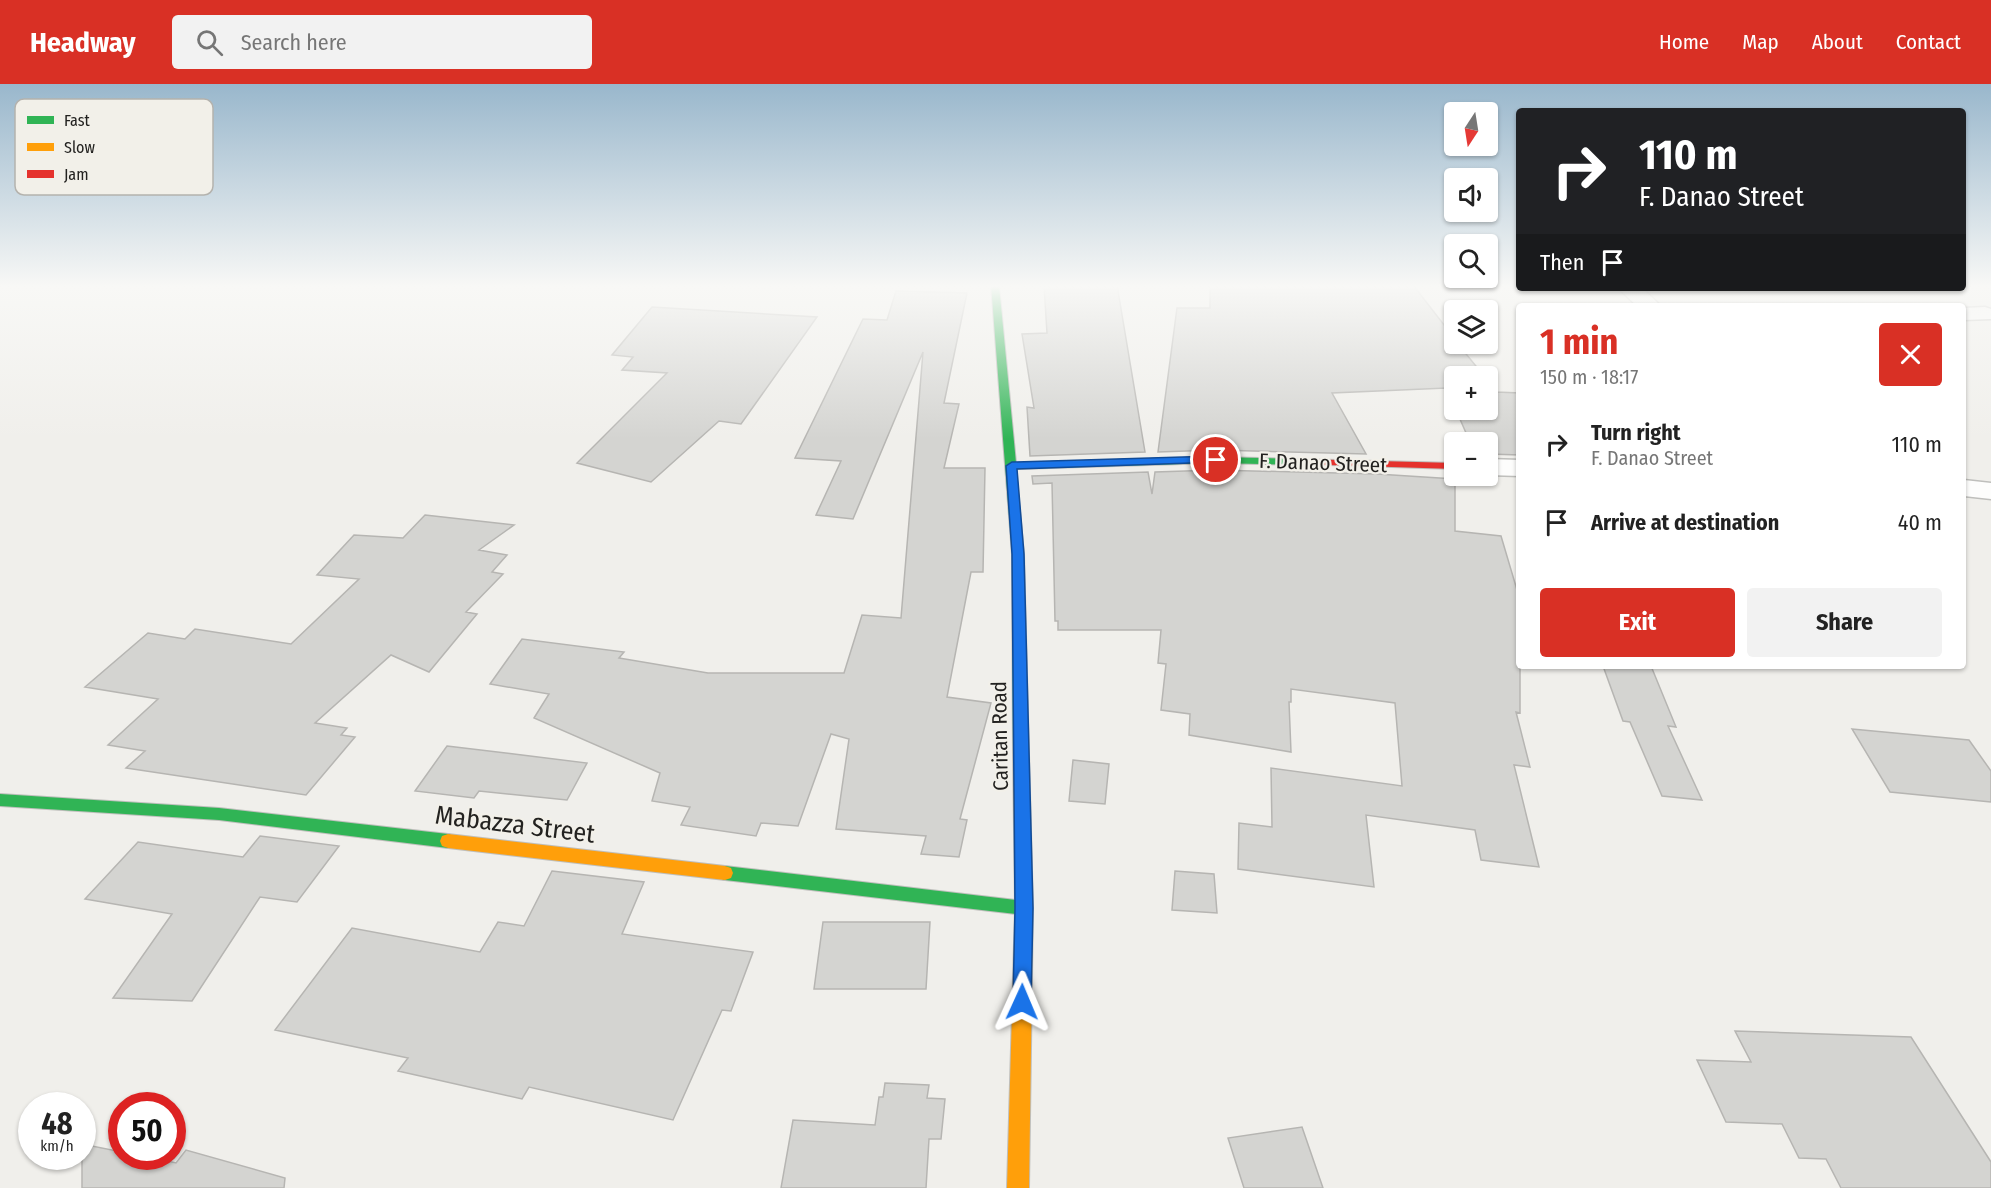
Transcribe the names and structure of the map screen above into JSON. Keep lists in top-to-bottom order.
{
  "streets": {
    "street": ["F. Danao Street", "Caritan Road", "Mabazza Street"]
  },
  "crossings": [
    ["F. Danao Street", "Caritan Road"],
    ["Caritan Road", "Mabazza Street"]
  ],
  "legend": ["Fast", "Slow", "Jam"],
  "north": "bottom",
  "page": {
    "header": "Headway",
    "search": "Search here",
    "nav": [
      "Home",
      "Map",
      "About",
      "Contact"
    ],
    "map_buttons": ["+", "−"],
    "turn": ["110 m", "F. Danao Street"],
    "then": "Then",
    "heading": ["1 min", "150 m · 18:17"],
    "list": [
      {
        "name": "Turn right",
        "note": "F. Danao Street",
        "value": "110 m"
      },
      {
        "name": "Arrive at destination",
        "value": "40 m"
      }
    ],
    "buttons": ["Exit", "Share"],
    "speed": "48 km/h",
    "limit": "50"
  }
}
